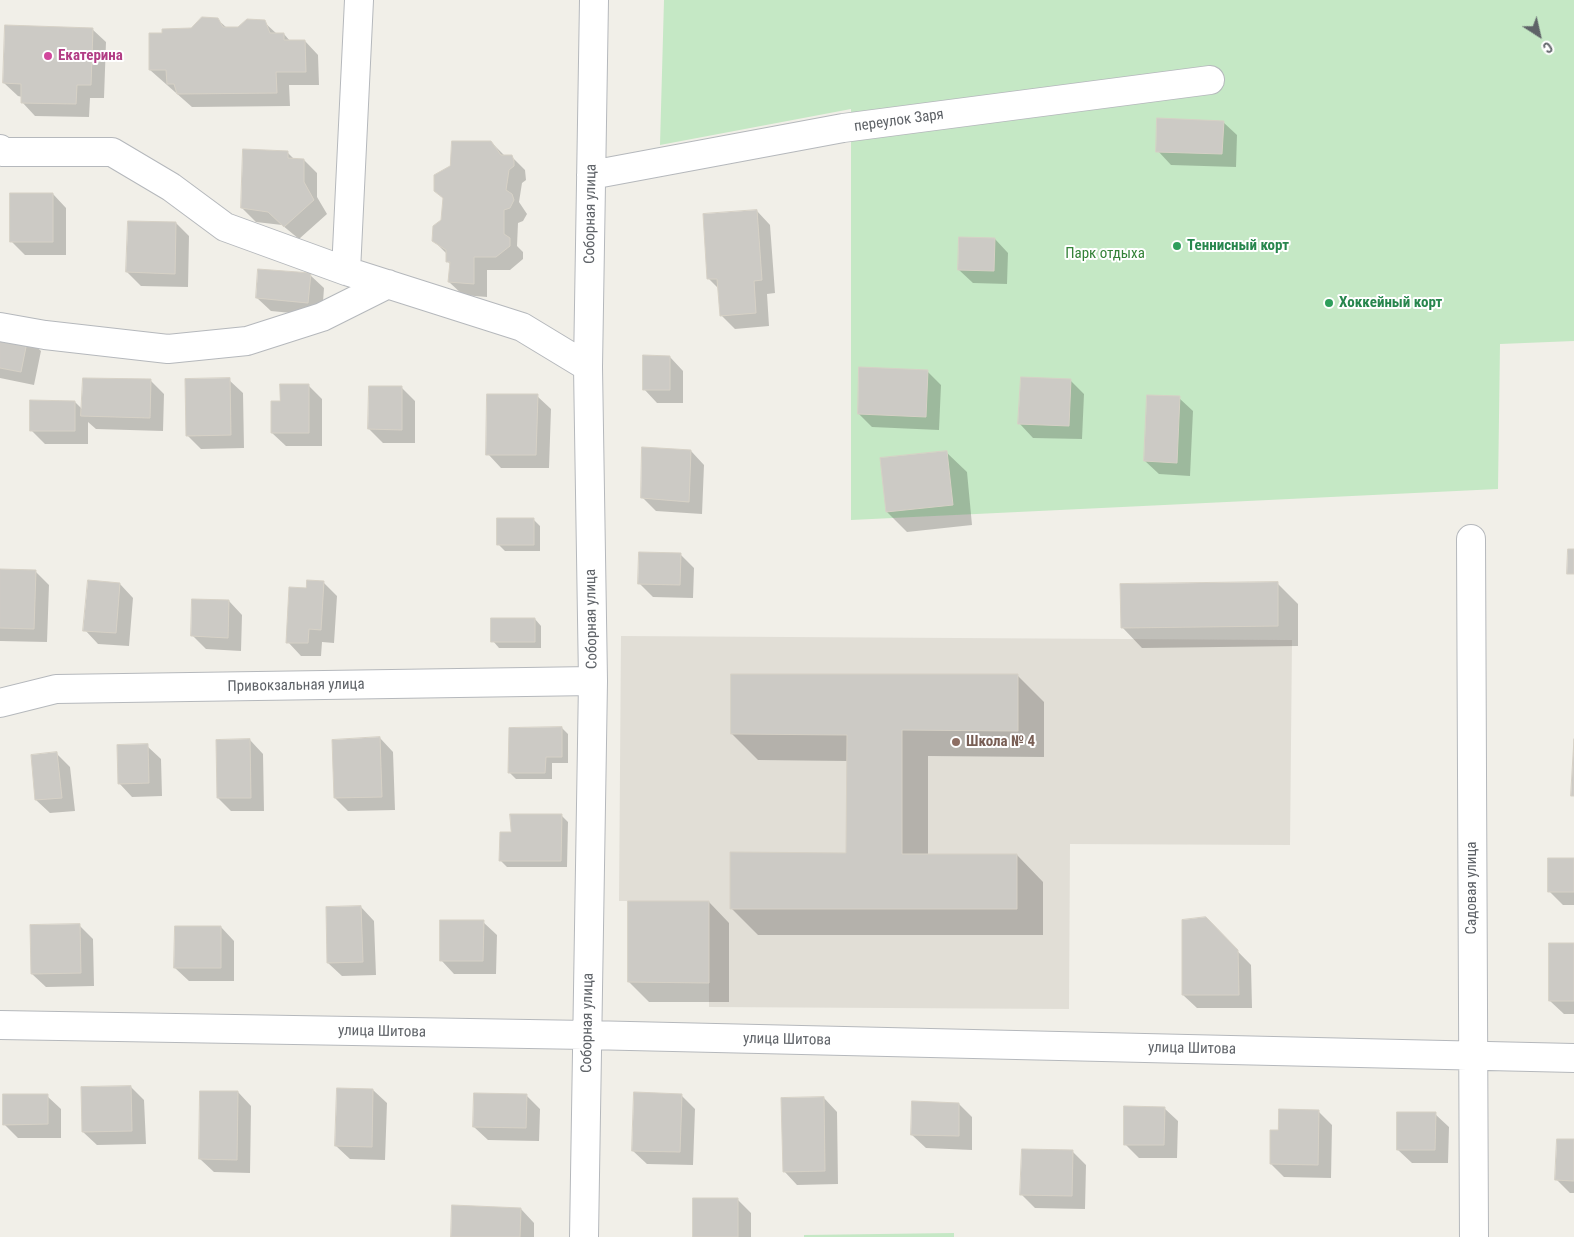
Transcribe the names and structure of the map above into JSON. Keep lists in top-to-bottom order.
{
  "streets": {
    "street": [
      "переулок Заря",
      "Соборная улица",
      "Привокзальная улица",
      "Садовая улица",
      "улица Шитова"
    ]
  },
  "crossings": [
    ["переулок Заря", "Соборная улица"],
    ["Соборная улица", "Привокзальная улица"],
    ["Соборная улица", "улица Шитова"],
    ["Садовая улица", "улица Шитова"]
  ],
  "parks": ["Парк отдыха"],
  "places": [
    "Екатерина",
    "Теннисный корт",
    "Хоккейный корт",
    "Школа № 4"
  ],
  "north": "bottom right"
}
